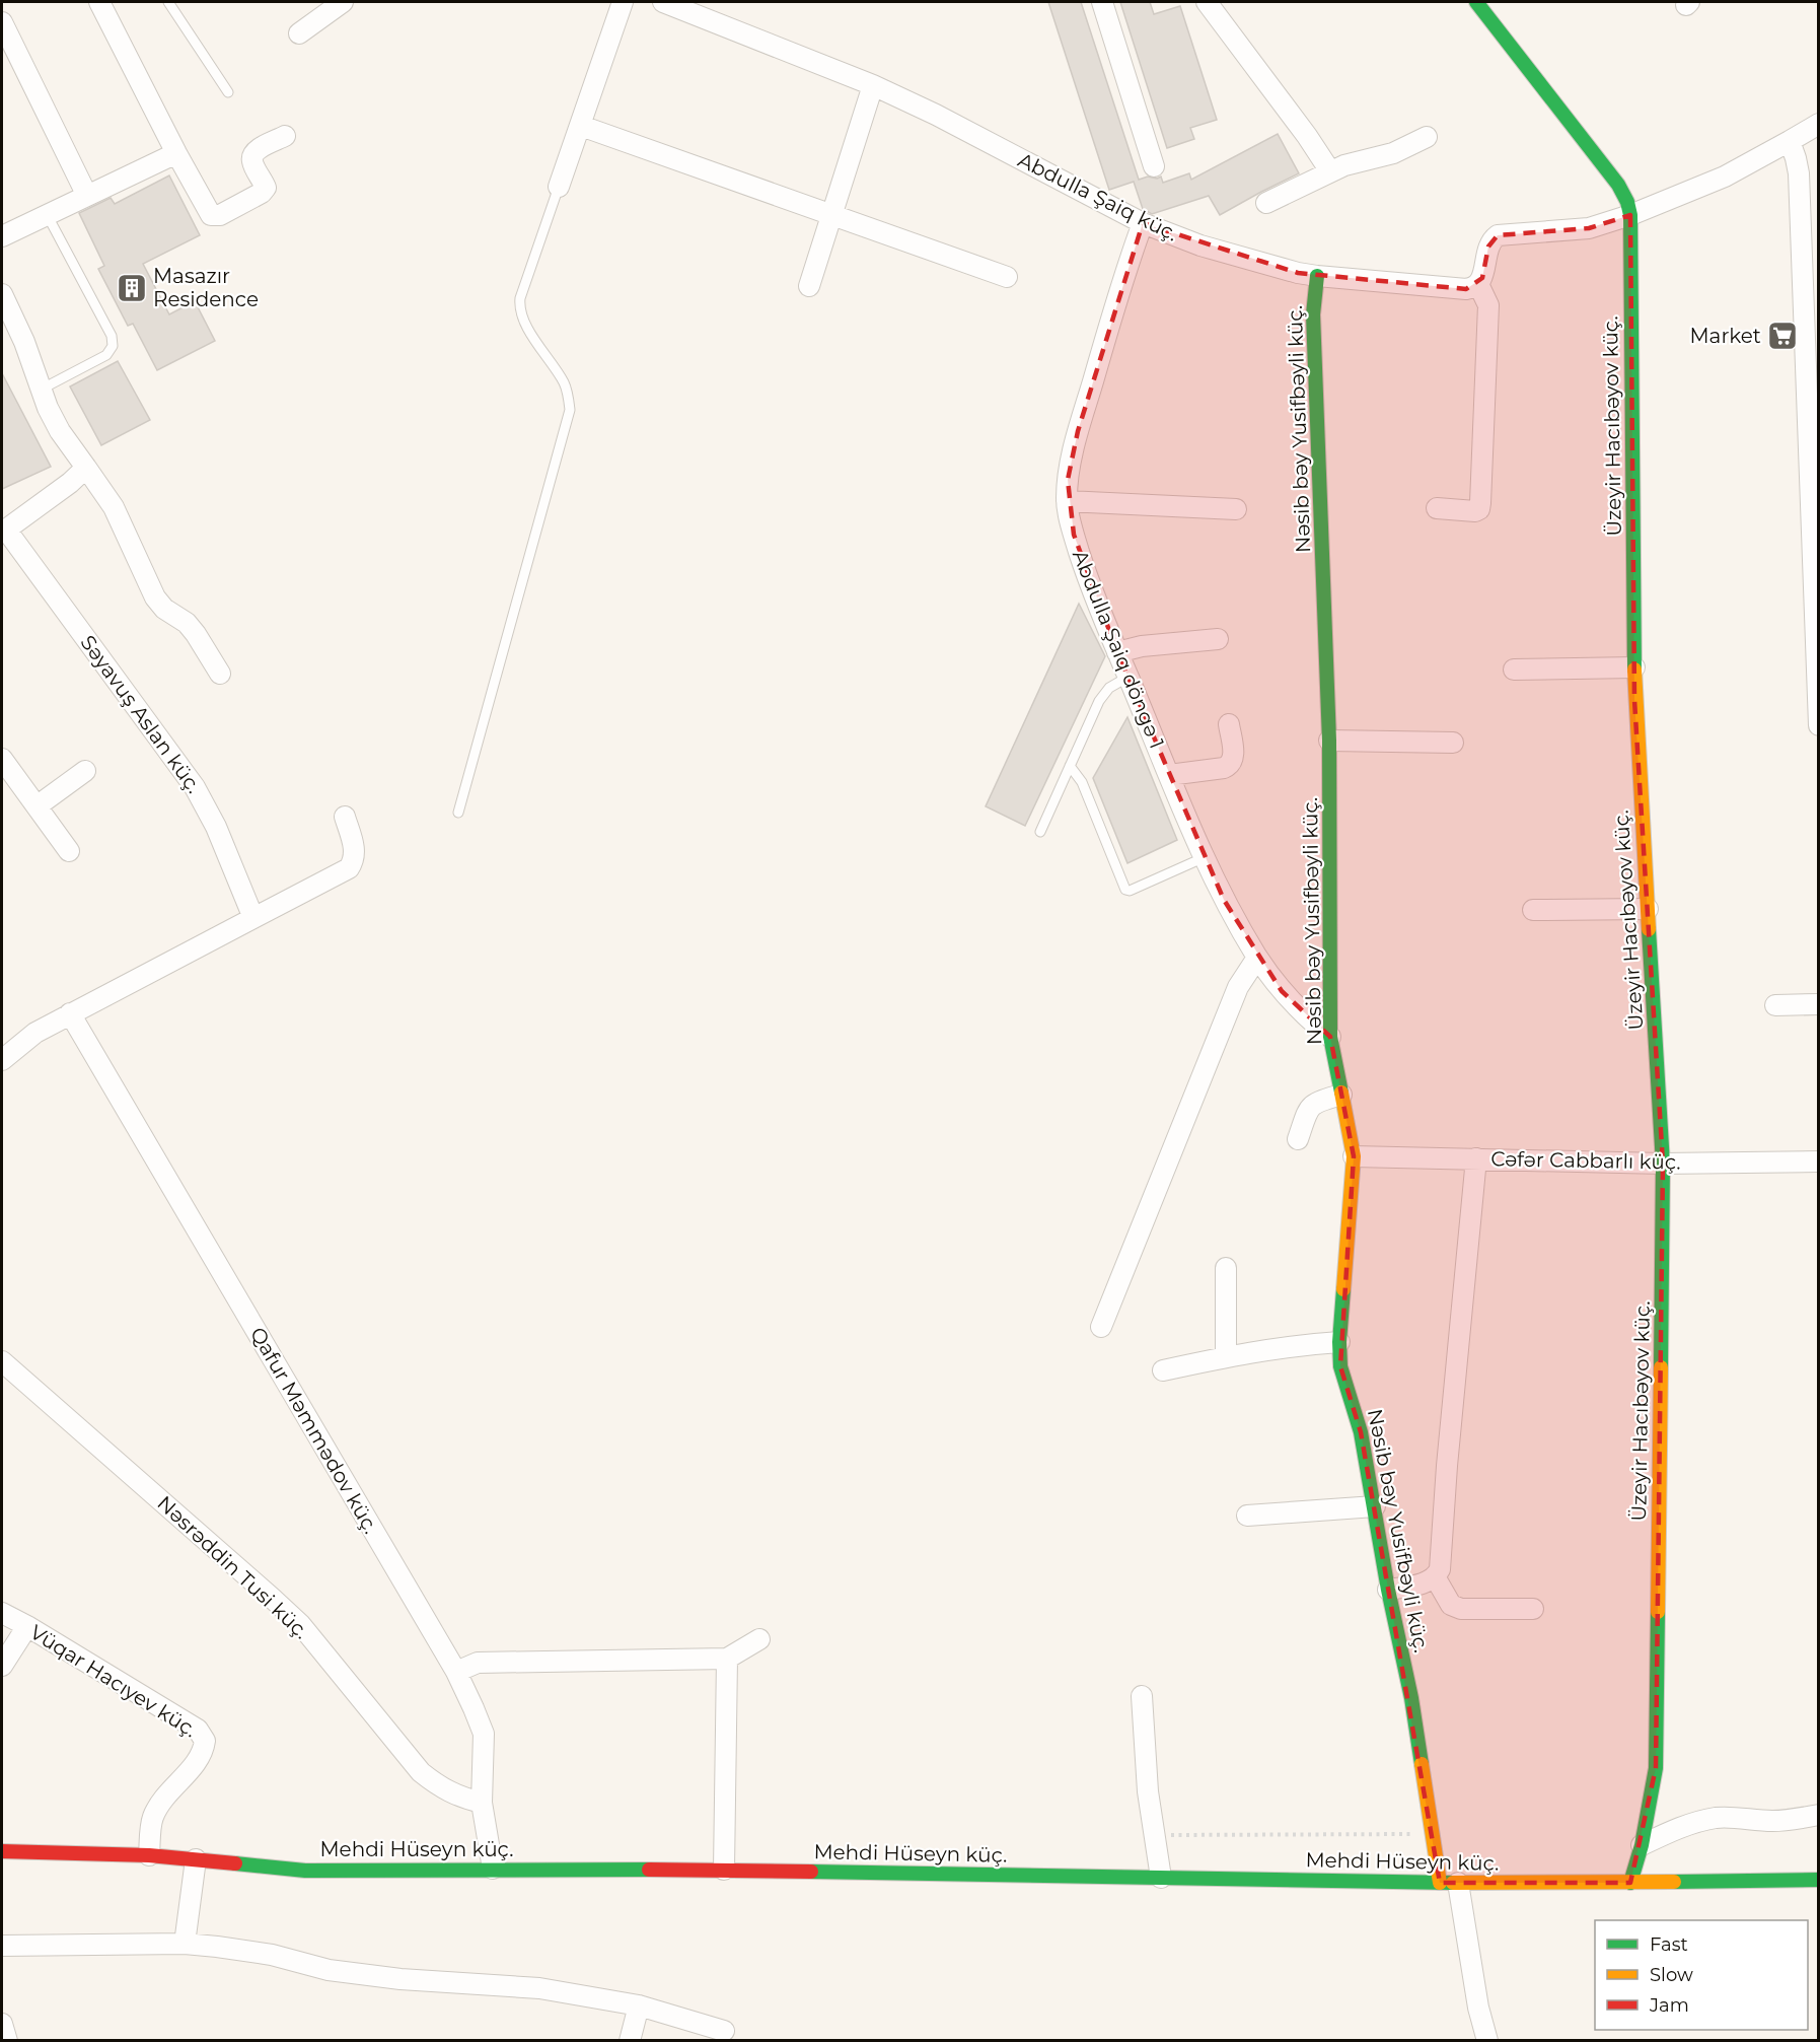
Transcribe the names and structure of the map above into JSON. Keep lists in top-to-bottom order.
{
  "streets": {
    "street": [
      "Abdulla Şaiq küç.",
      "Üzeyir Hacıbəyov küç.",
      "Nəsib bəy Yusifbəyli küç.",
      "Abdulla Şaiq döngə 1",
      "Səyavuş Aslan küç.",
      "Cəfər Cabbarlı küç.",
      "Qafur Məmmədov küç.",
      "Nəsrəddin Tusi küç.",
      "Vüqar Hacıyev küç.",
      "Mehdi Hüseyn küç."
    ]
  },
  "crossings": [
    ["Abdulla Şaiq küç.", "Nəsib bəy Yusifbəyli küç."],
    ["Abdulla Şaiq küç.", "Abdulla Şaiq döngə 1"],
    ["Üzeyir Hacıbəyov küç.", "Cəfər Cabbarlı küç."],
    ["Üzeyir Hacıbəyov küç.", "Mehdi Hüseyn küç."],
    ["Nəsib bəy Yusifbəyli küç.", "Abdulla Şaiq döngə 1"],
    ["Nəsib bəy Yusifbəyli küç.", "Cəfər Cabbarlı küç."],
    ["Nəsib bəy Yusifbəyli küç.", "Mehdi Hüseyn küç."],
    ["Qafur Məmmədov küç.", "Nəsrəddin Tusi küç."],
    ["Qafur Məmmədov küç.", "Mehdi Hüseyn küç."],
    ["Vüqar Hacıyev küç.", "Mehdi Hüseyn küç."]
  ],
  "places": {
    "building": ["Masazır Residence"],
    "supermarket": ["Market"]
  },
  "legend": ["Fast", "Slow", "Jam"]
}
